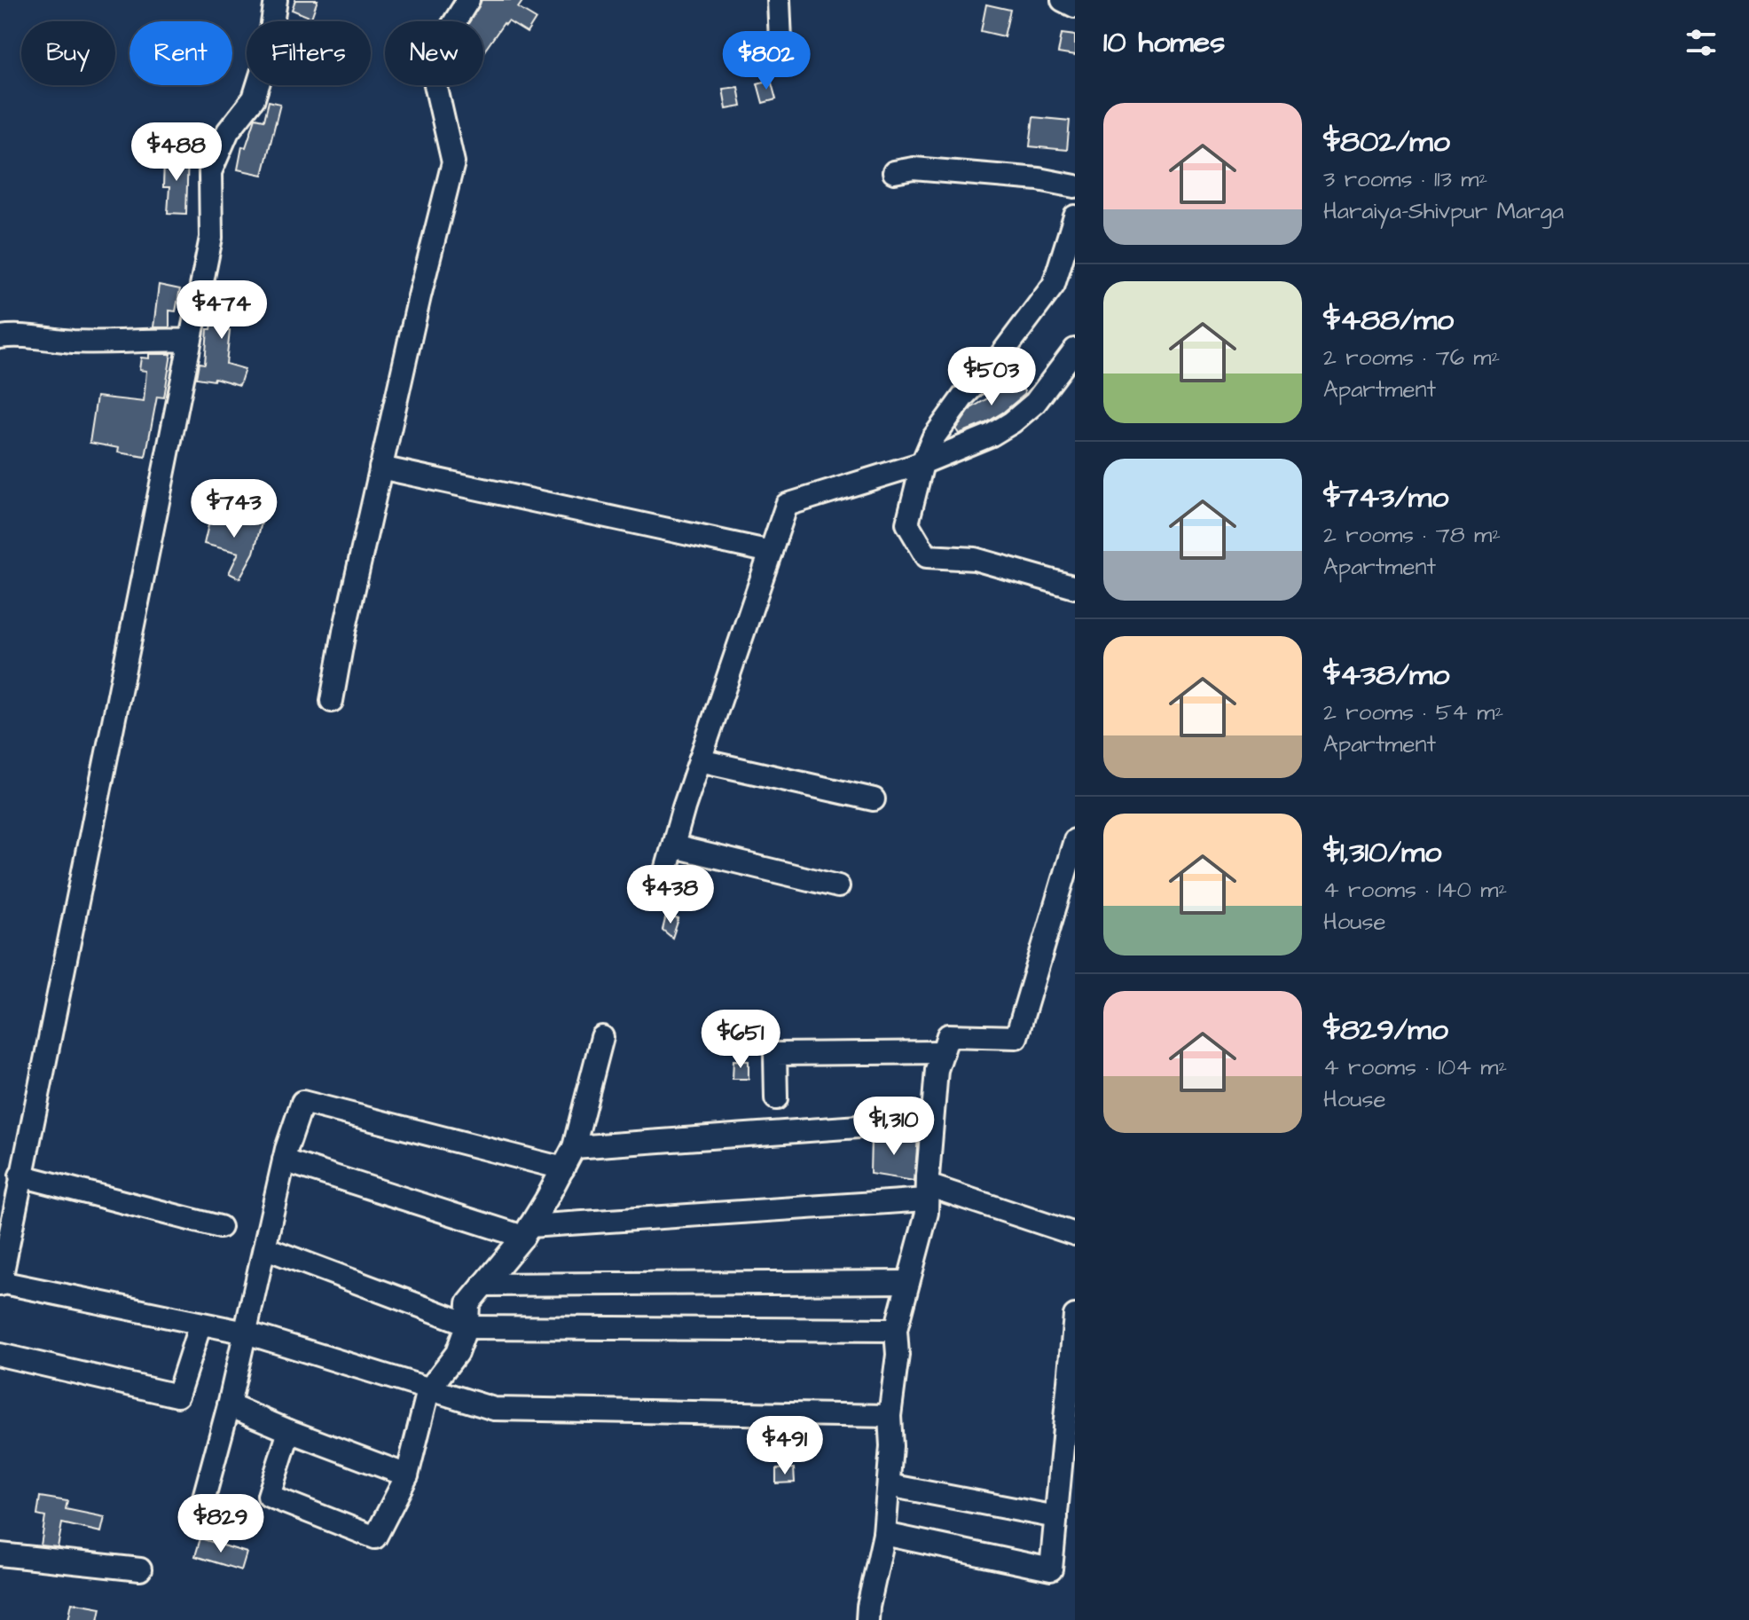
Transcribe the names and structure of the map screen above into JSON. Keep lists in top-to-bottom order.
{
  "page": {
    "heading": "10 homes",
    "chip": [
      "Buy",
      "Rent",
      "Filters",
      "New"
    ],
    "price": [
      "$802",
      "$488",
      "$474",
      "$503",
      "$743",
      "$438",
      "$651",
      "$1,310",
      "$491",
      "$829"
    ],
    "list": [
      {
        "name": "$802/mo",
        "note": "3 rooms · 113 m² · Haraiya-Shivpur Marga"
      },
      {
        "name": "$488/mo",
        "note": "2 rooms · 76 m² · Apartment"
      },
      {
        "name": "$743/mo",
        "note": "2 rooms · 78 m² · Apartment"
      },
      {
        "name": "$438/mo",
        "note": "2 rooms · 54 m² · Apartment"
      },
      {
        "name": "$1,310/mo",
        "note": "4 rooms · 140 m² · House"
      },
      {
        "name": "$829/mo",
        "note": "4 rooms · 104 m² · House"
      }
    ]
  }
}
